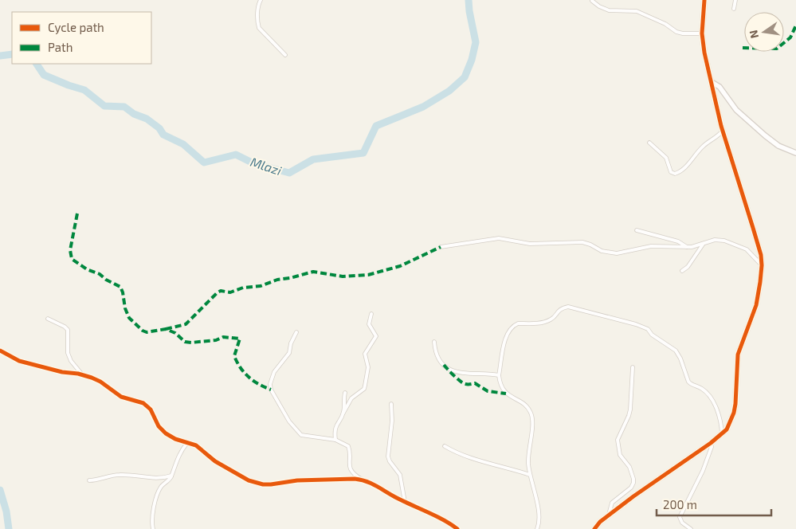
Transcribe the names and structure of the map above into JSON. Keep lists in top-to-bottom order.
{
  "water": ["Mlazi"],
  "legend": ["Cycle path", "Path"],
  "scale_bar": "200 m",
  "north": "left"
}
